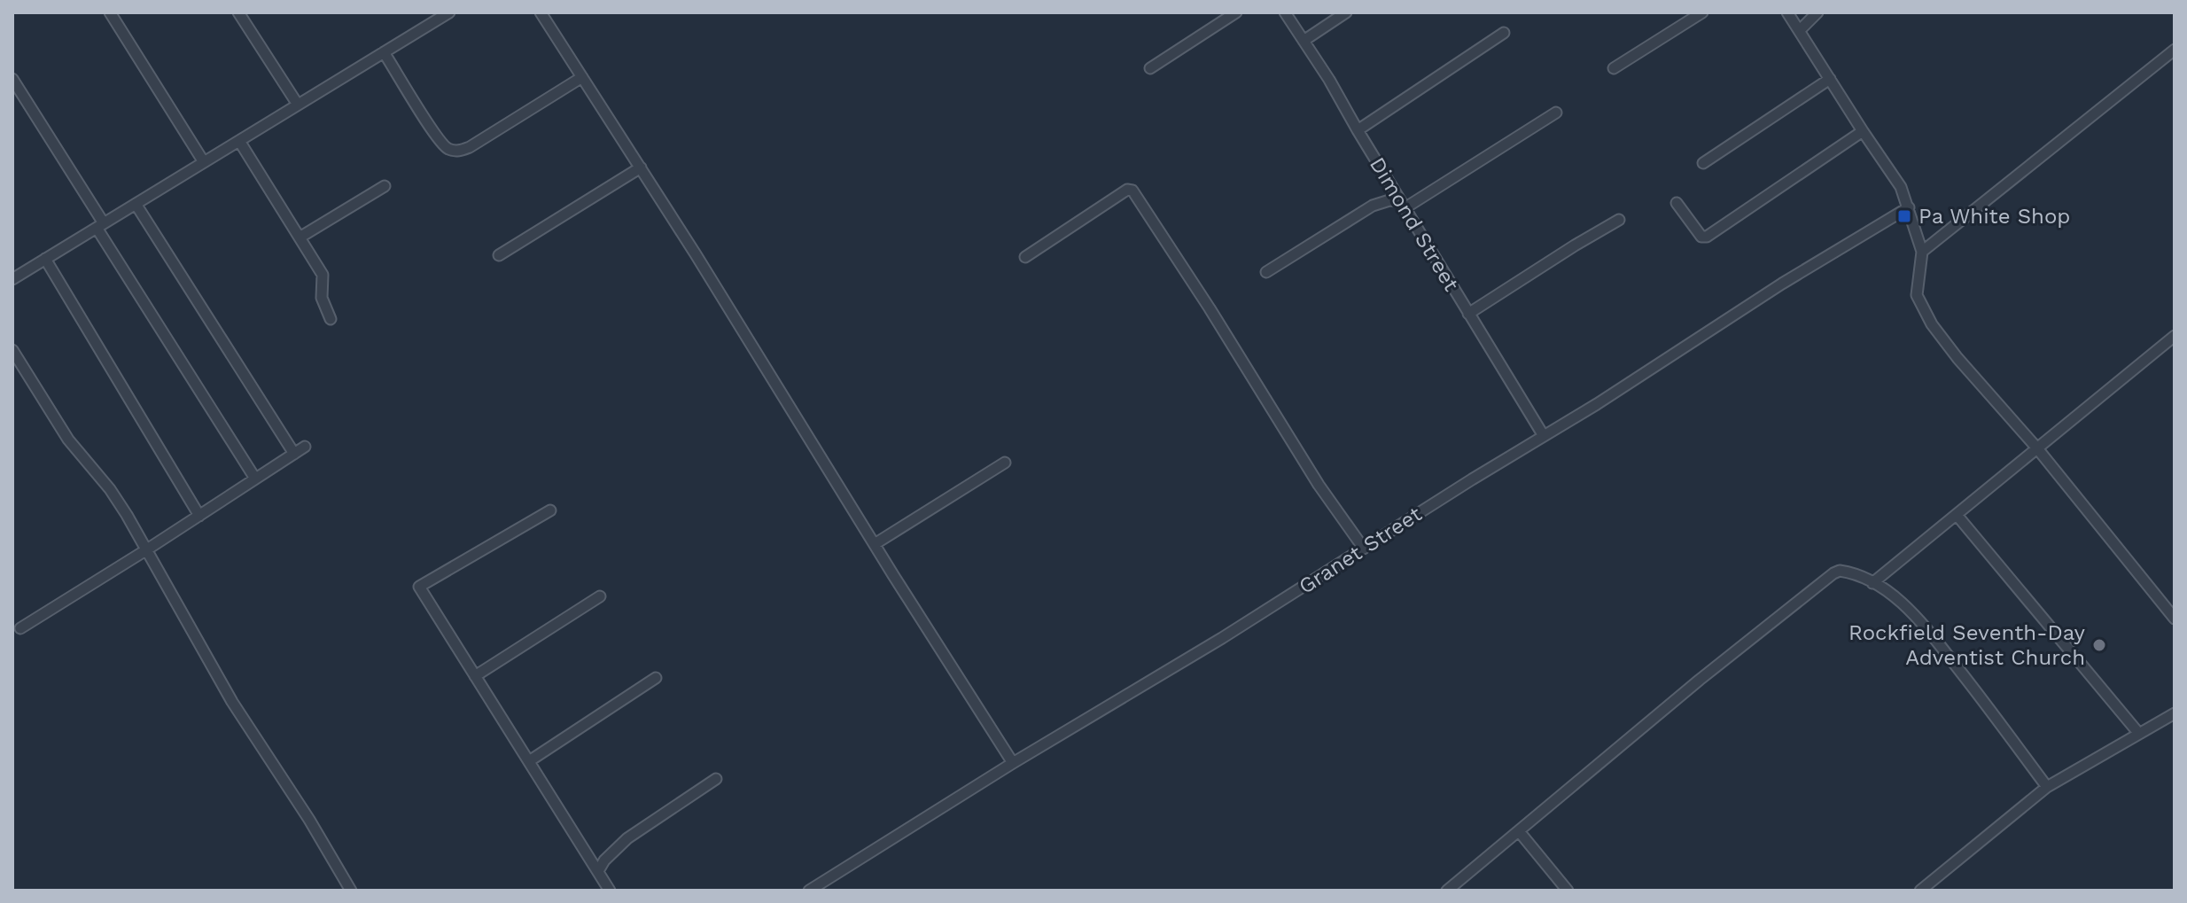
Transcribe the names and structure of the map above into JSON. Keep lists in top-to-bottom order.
{
  "streets": {
    "street": ["Dimond Street", "Granet Street"]
  },
  "crossings": [
    ["Dimond Street", "Granet Street"]
  ],
  "places": {
    "transit": ["Pa White Shop"],
    "other": ["Rockfield Seventh-Day Adventist Church"]
  }
}
